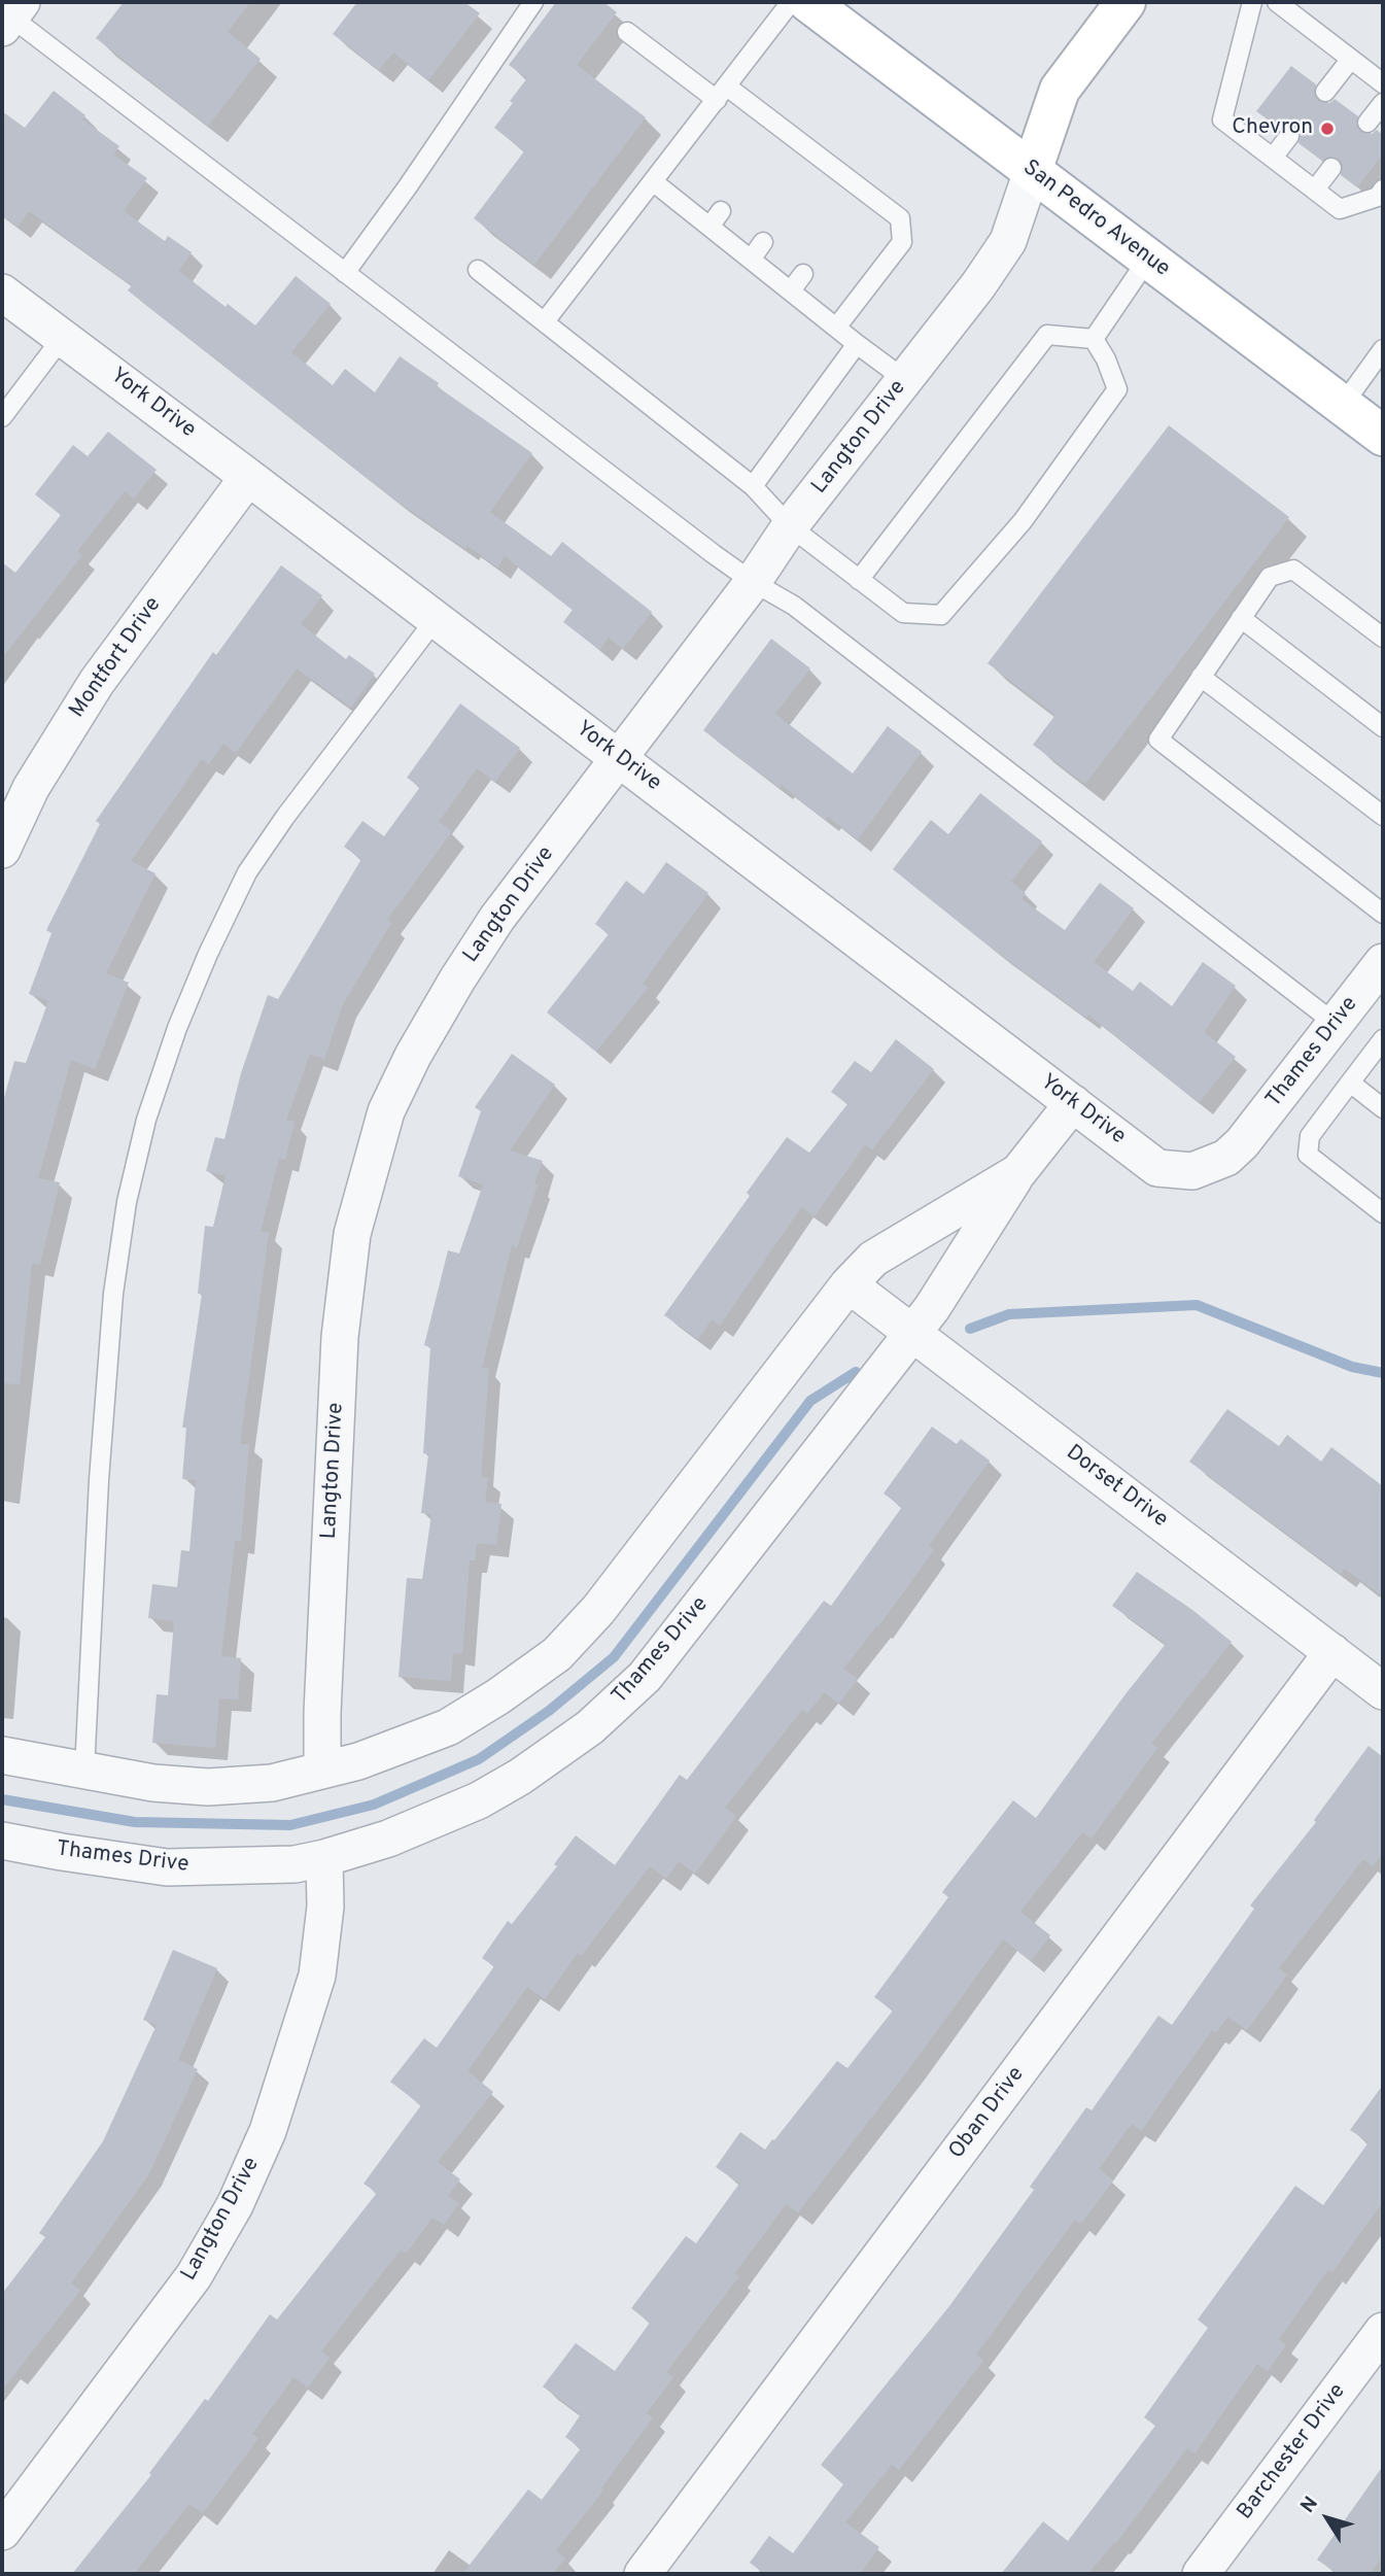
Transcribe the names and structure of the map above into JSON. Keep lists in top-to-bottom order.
{
  "streets": {
    "main road": ["San Pedro Avenue"],
    "street": [
      "York Drive",
      "Langton Drive",
      "Montfort Drive",
      "Thames Drive",
      "Dorset Drive",
      "Oban Drive",
      "Barchester Drive"
    ]
  },
  "crossings": [
    ["San Pedro Avenue", "Langton Drive"],
    ["York Drive", "Langton Drive"],
    ["York Drive", "Montfort Drive"],
    ["York Drive", "Thames Drive"],
    ["Langton Drive", "Thames Drive"],
    ["Thames Drive", "Dorset Drive"],
    ["Dorset Drive", "Oban Drive"]
  ],
  "places": ["Chevron"],
  "north": "top left"
}
